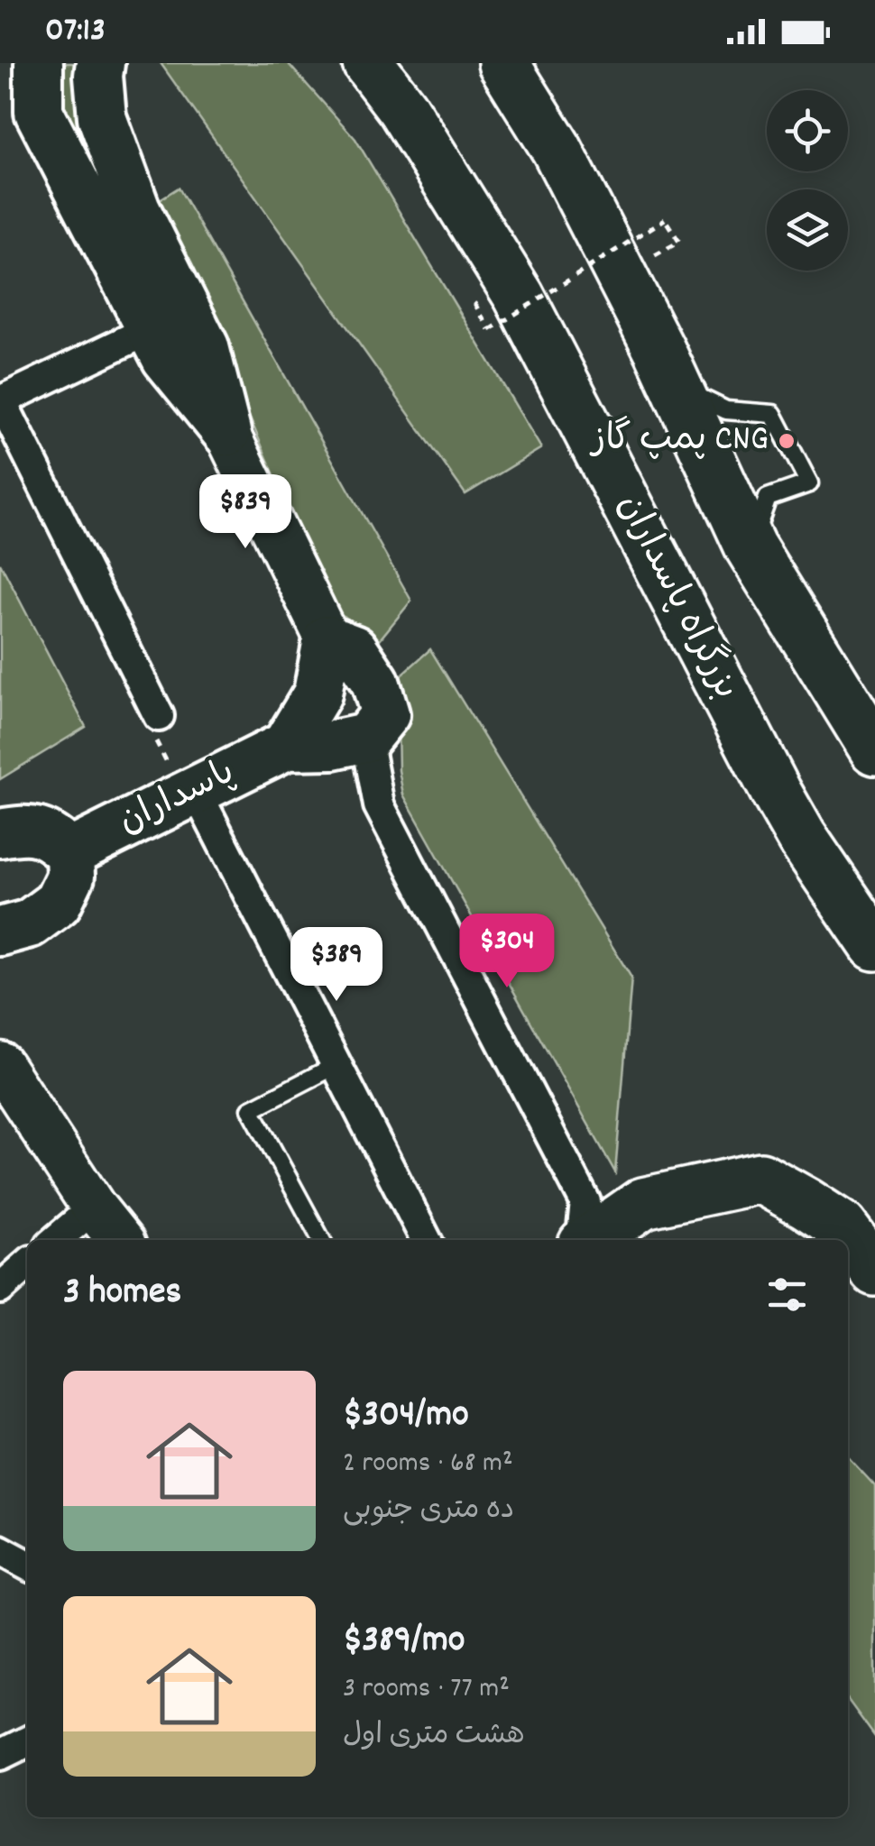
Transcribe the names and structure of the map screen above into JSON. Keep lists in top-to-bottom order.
{
  "streets": {
    "highway": ["بزرگراه پاسداران"],
    "main road": ["پاسداران"]
  },
  "places": ["پمپ گاز CNG"],
  "page": {
    "status": "07:13",
    "price": ["$839", "$304", "$389"],
    "heading": "3 homes",
    "list": [
      {
        "name": "$304/mo",
        "note": "2 rooms · 68 m² · ده متری جنوبی"
      },
      {
        "name": "$389/mo",
        "note": "3 rooms · 77 m² · هشت متری اول"
      }
    ]
  }
}
